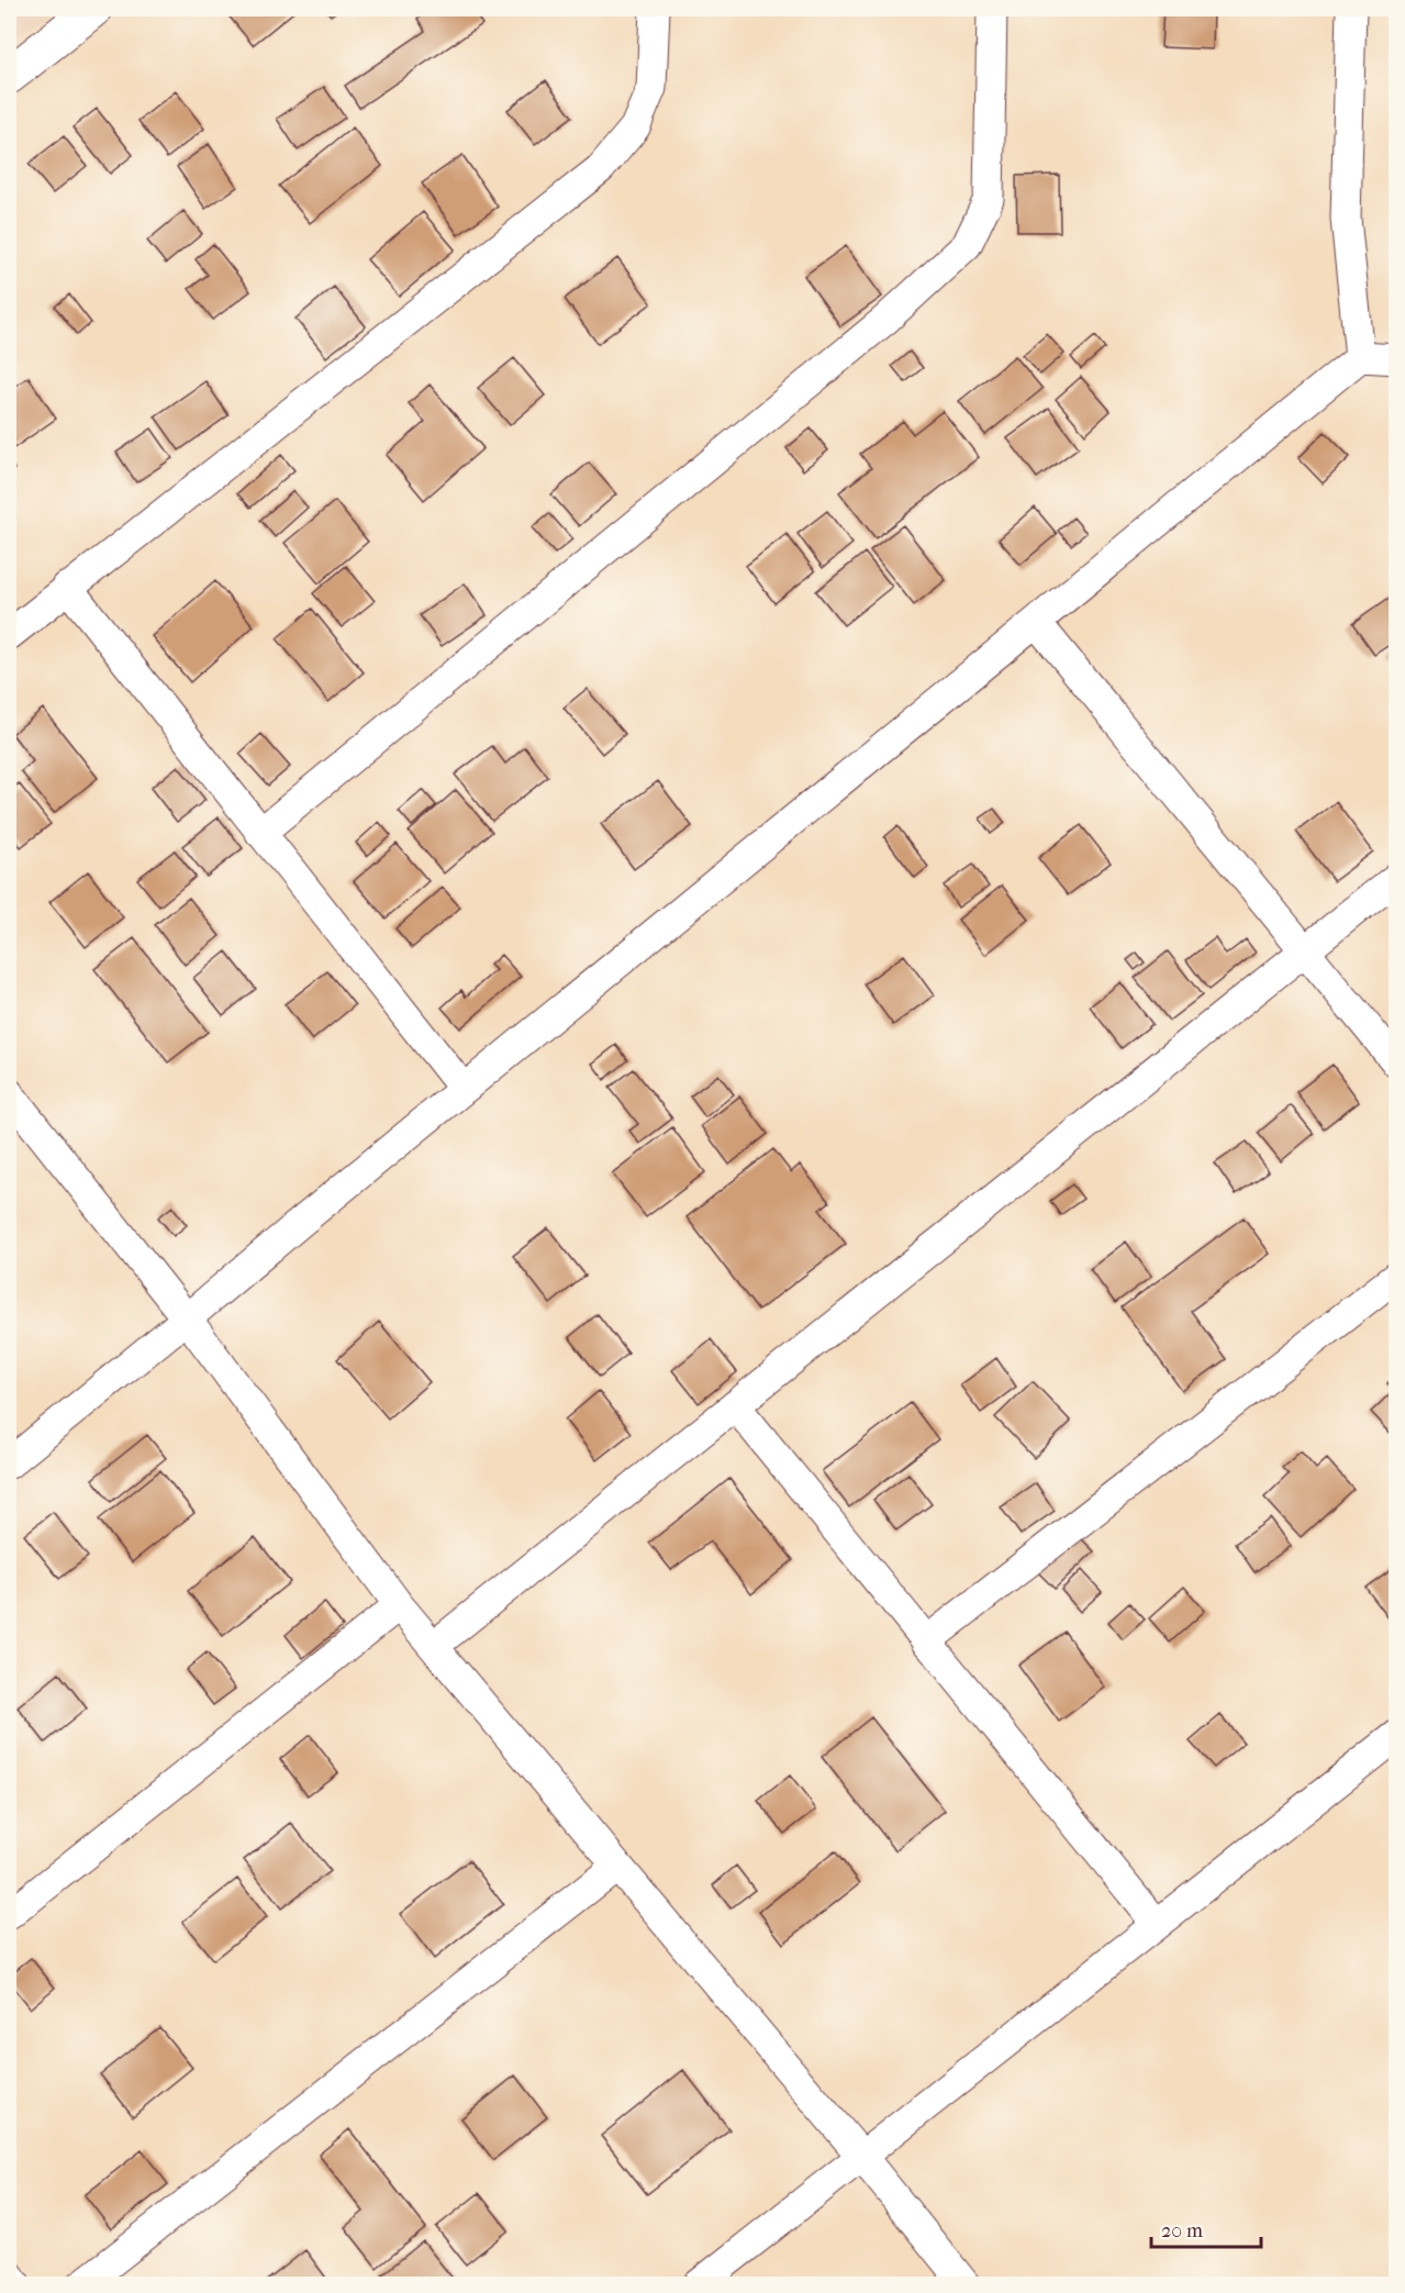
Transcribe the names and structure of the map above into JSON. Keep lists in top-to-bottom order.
{
  "scale_bar": "20 m"
}
